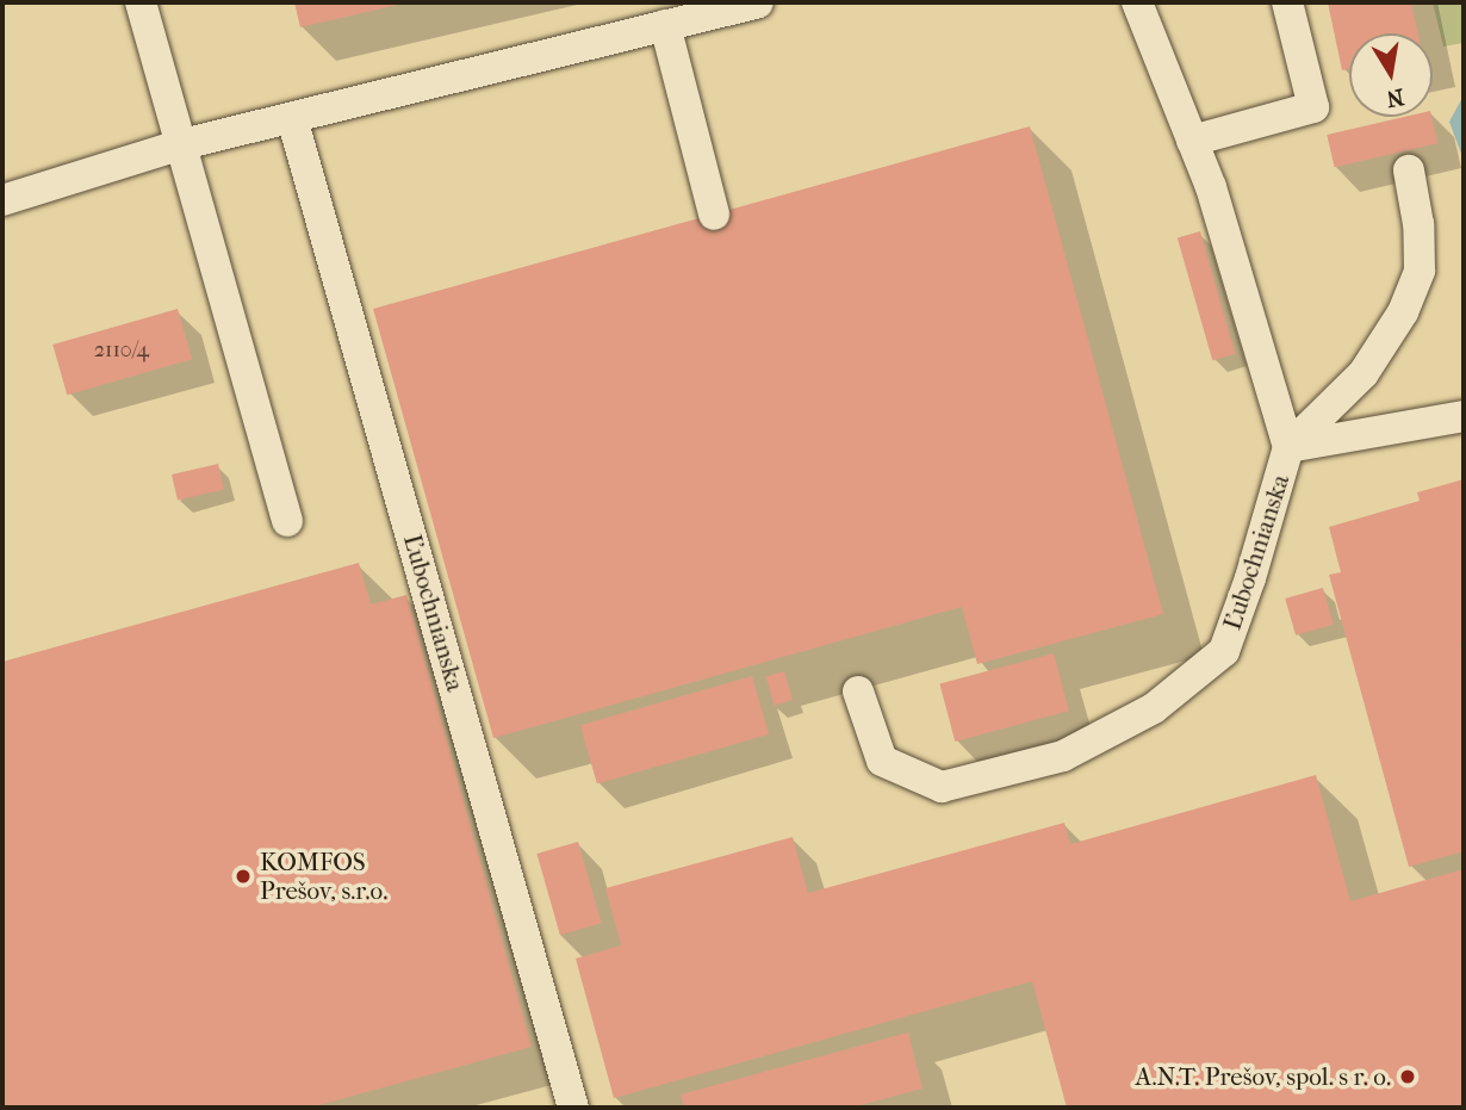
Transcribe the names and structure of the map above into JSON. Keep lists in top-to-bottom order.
{
  "streets": {
    "lane": ["Ľubochnianska"]
  },
  "places": ["KOMFOS Prešov, s.r.o.", "A.N.T. Prešov, spol. s r. o."],
  "house_numbers": ["2110/4"],
  "north": "bottom"
}
